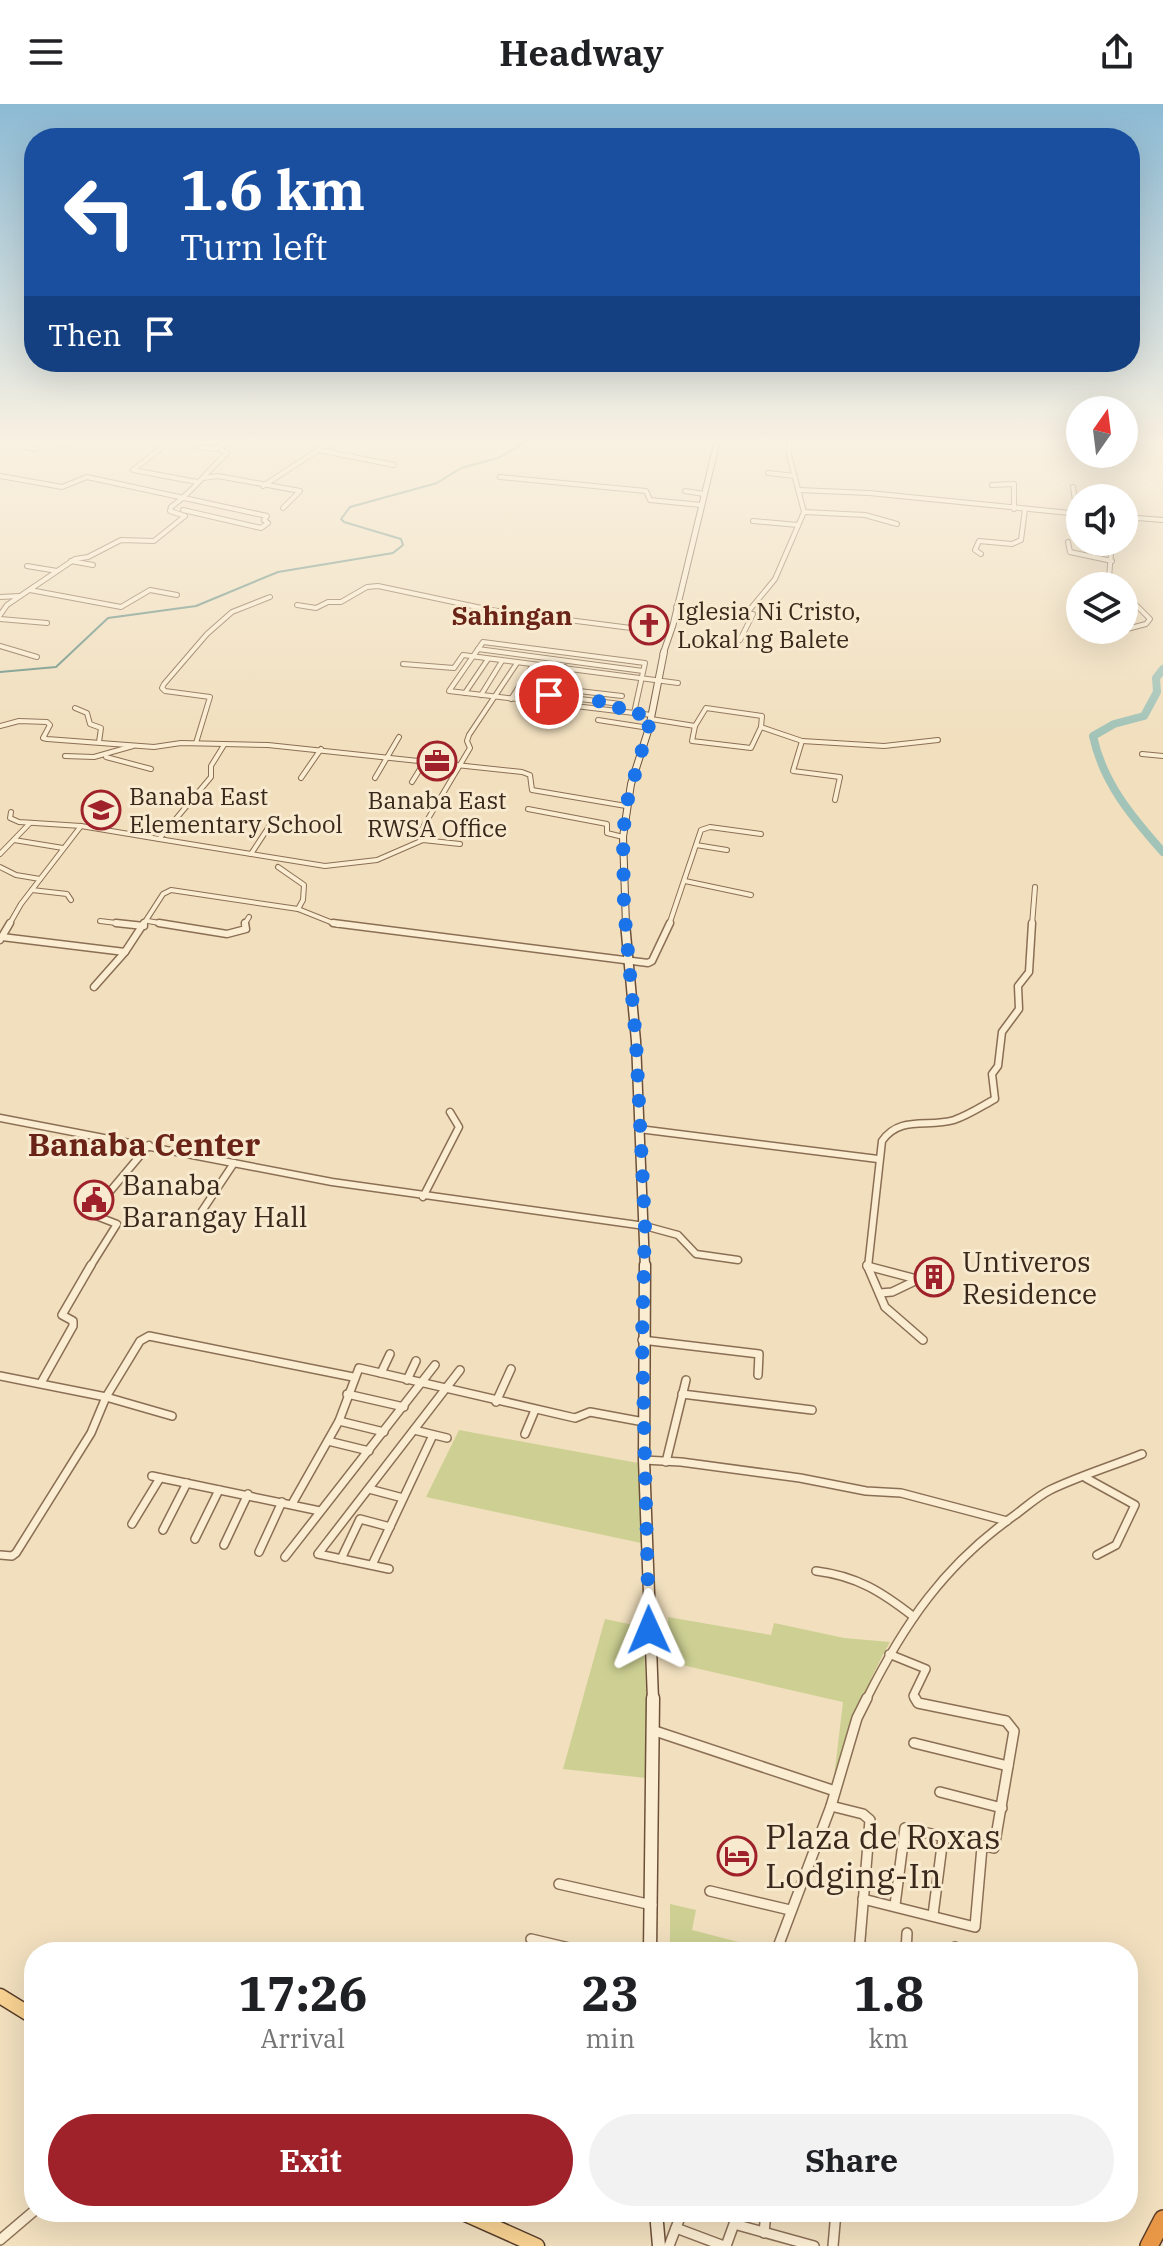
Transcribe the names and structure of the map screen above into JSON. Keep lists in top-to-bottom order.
{
  "districts": ["Sahingan", "Banaba Center"],
  "places": {
    "church": ["Iglesia Ni Cristo, Lokal ng Balete"],
    "office": ["Banaba East RWSA Office"],
    "school or university": ["Banaba East Elementary School"],
    "public building": ["Banaba Barangay Hall"],
    "building": ["Untiveros Residence"],
    "hotel": ["Plaza de Roxas Lodging-In"]
  },
  "north": "top",
  "page": {
    "header": "Headway",
    "turn": ["1.6 km", "Turn left"],
    "then": "Then",
    "eta": [
      "17:26",
      "Arrival",
      "23",
      "min",
      "1.8",
      "km"
    ],
    "buttons": ["Exit", "Share"]
  }
}
